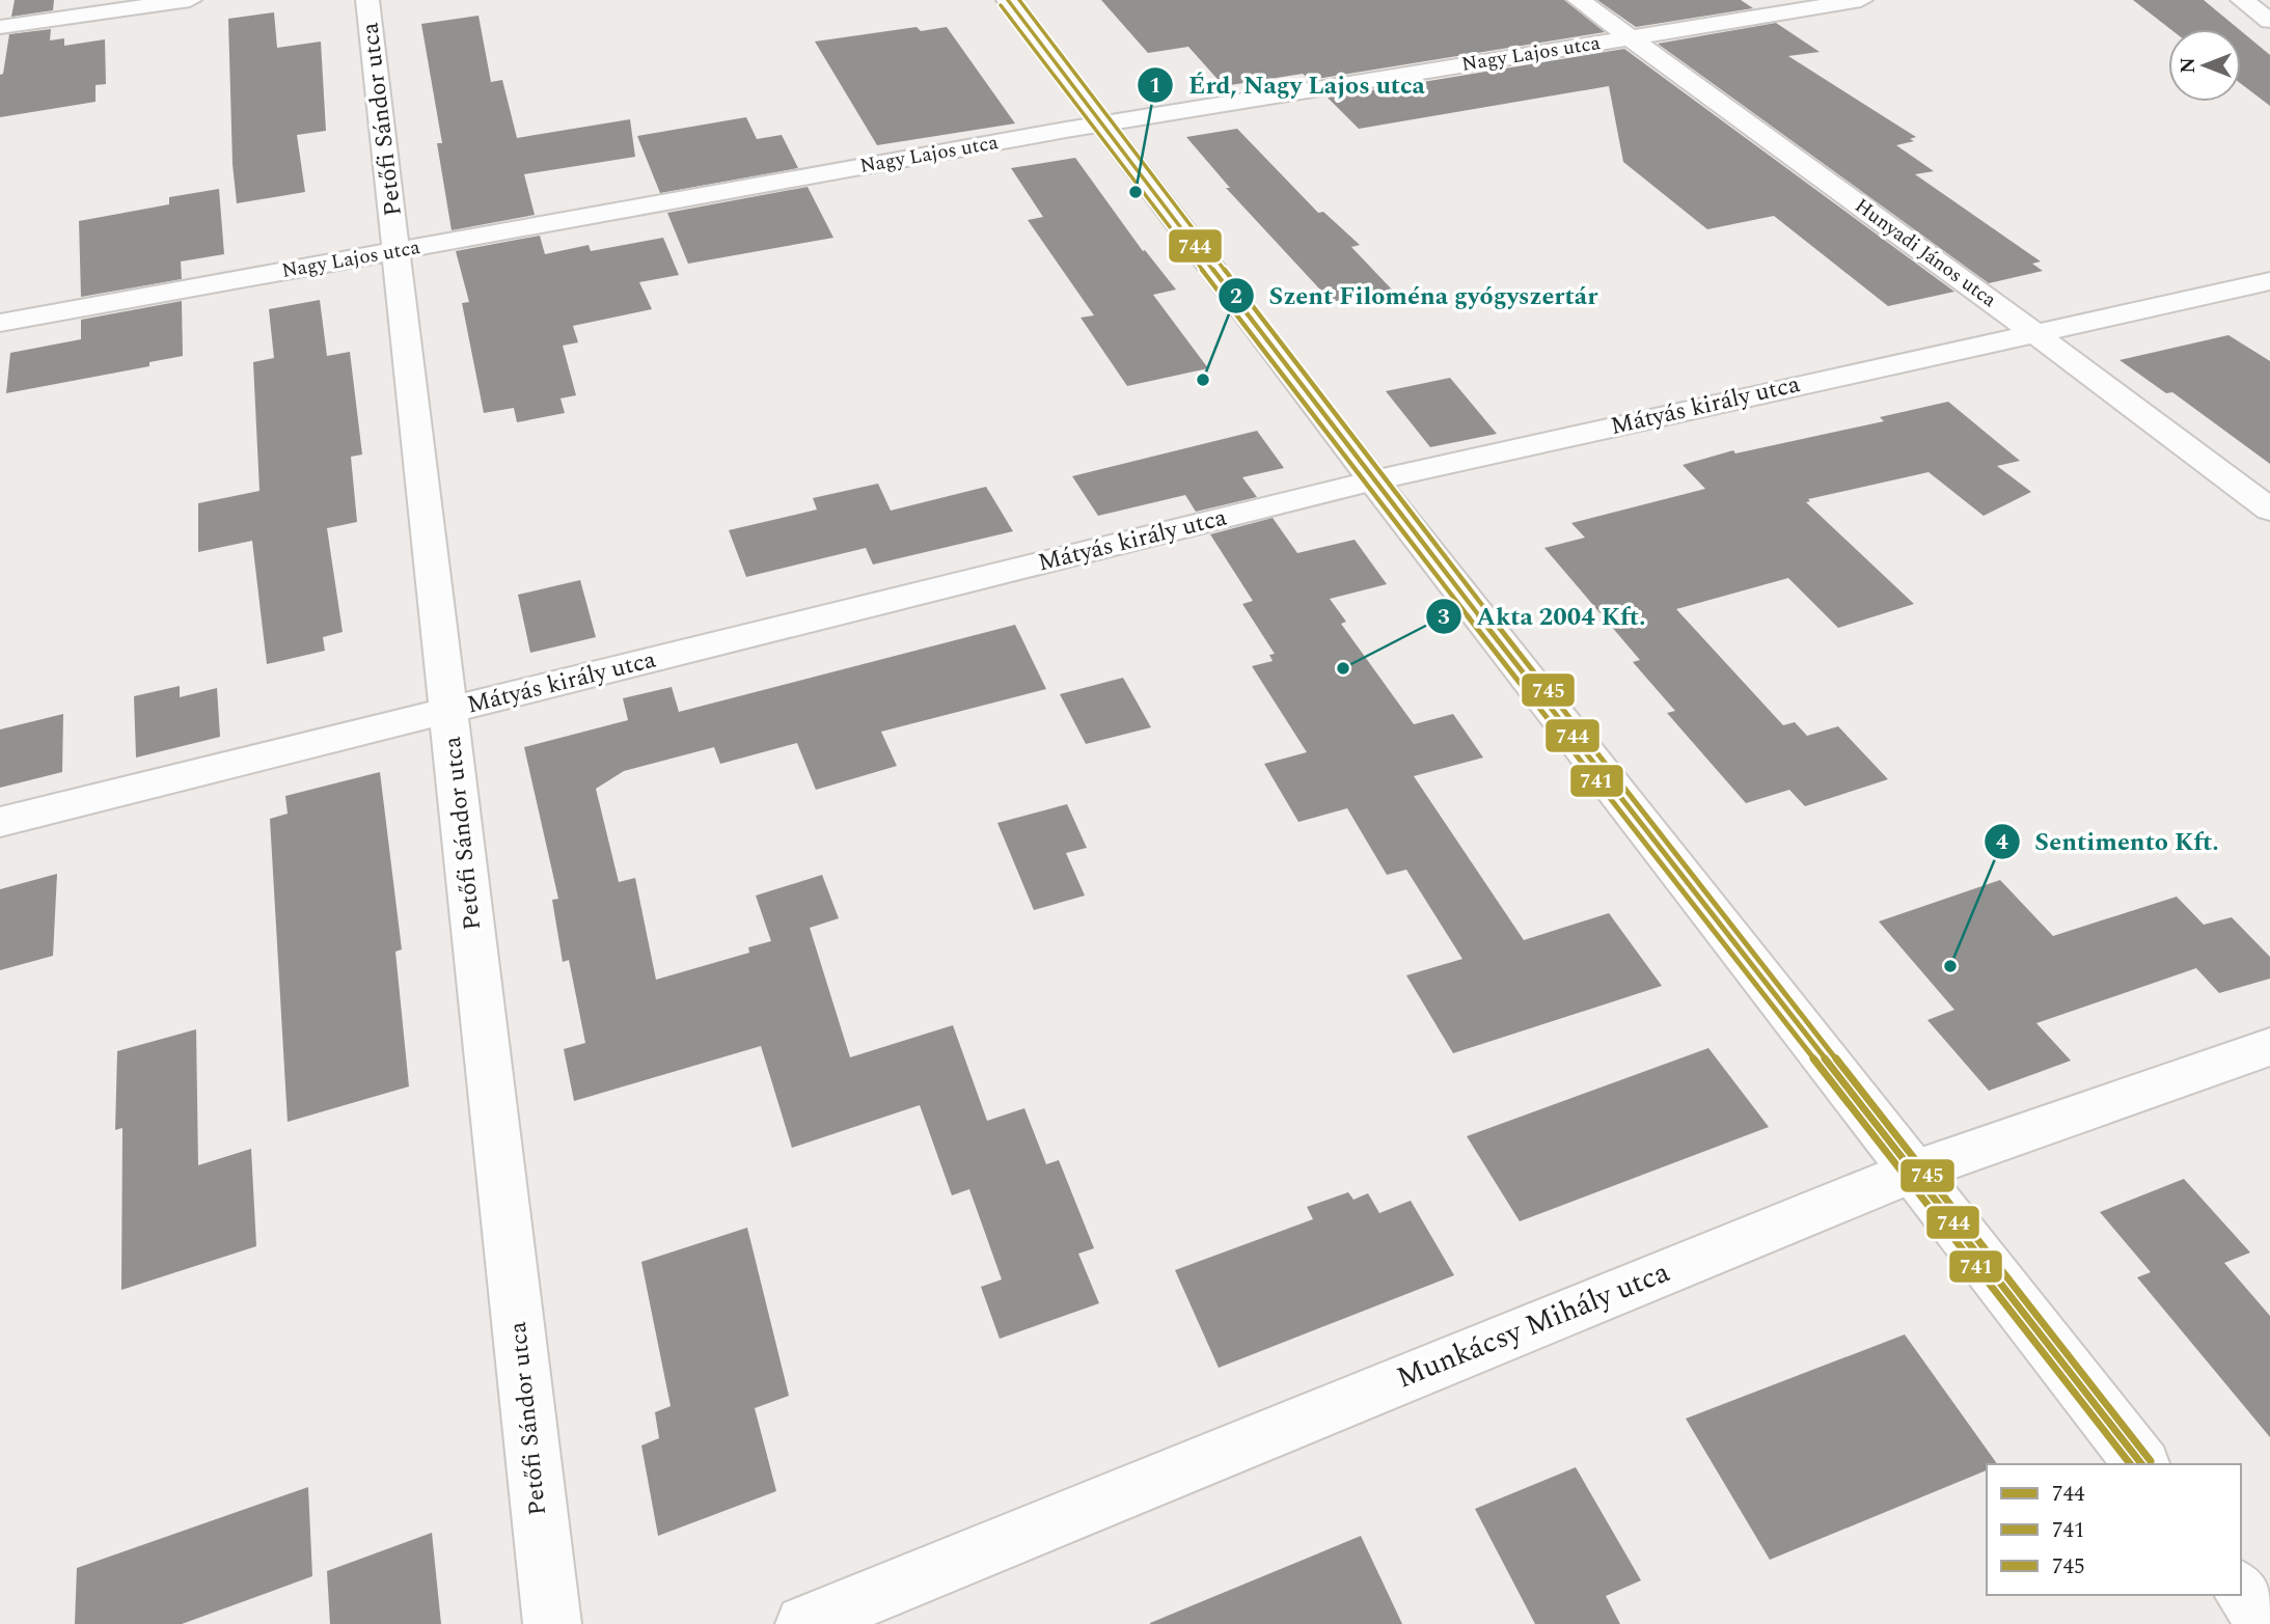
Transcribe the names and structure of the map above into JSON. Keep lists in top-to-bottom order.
{
  "streets": {
    "street": [
      "Nagy Lajos utca",
      "Petőfi Sándor utca",
      "Hunyadi János utca",
      "Mátyás király utca",
      "Munkácsy Mihály utca"
    ]
  },
  "crossings": [
    ["Nagy Lajos utca", "Petőfi Sándor utca"],
    ["Nagy Lajos utca", "Hunyadi János utca"],
    ["Petőfi Sándor utca", "Mátyás király utca"],
    ["Hunyadi János utca", "Mátyás király utca"]
  ],
  "places": [
    "Érd, Nagy Lajos utca",
    "Szent Filoména gyógyszertár",
    "Akta 2004 Kft.",
    "Sentimento Kft."
  ],
  "lines": ["transit line 744", "transit line 745", "transit line 741"],
  "legend": ["744", "741", "745"],
  "north": "left"
}
